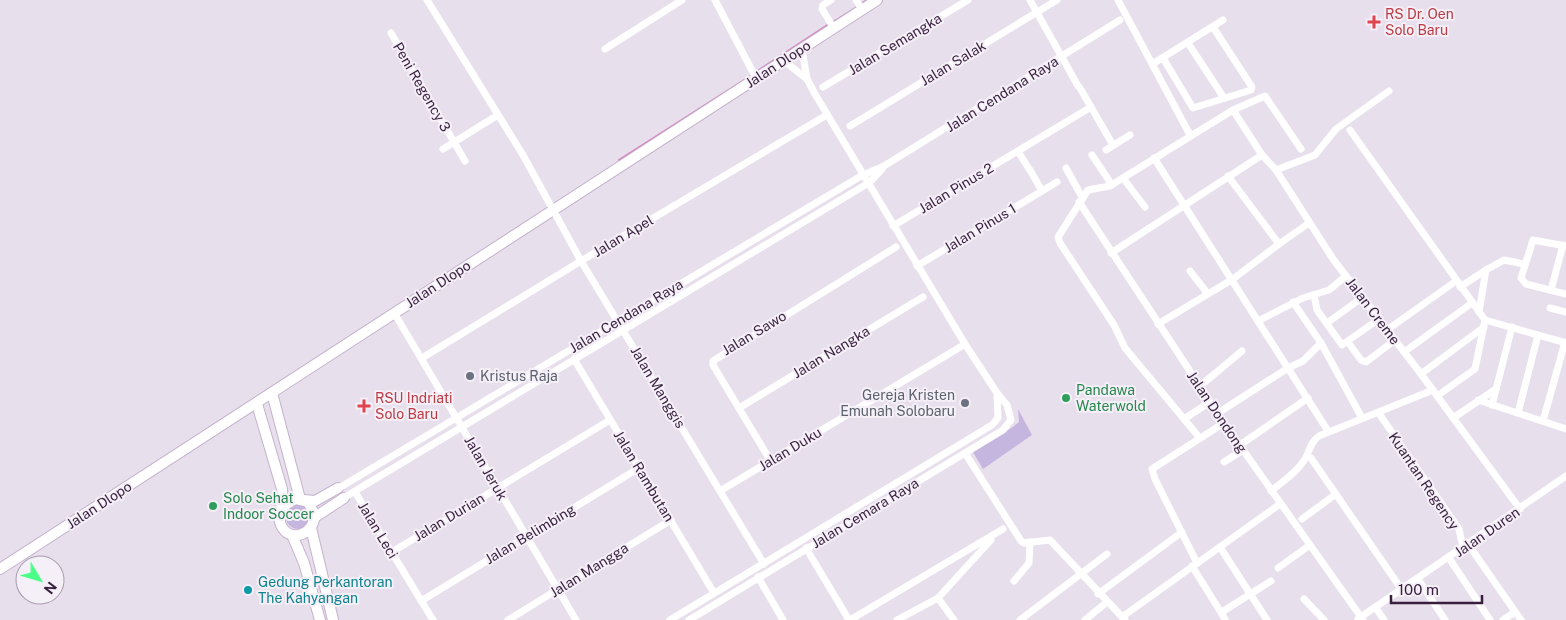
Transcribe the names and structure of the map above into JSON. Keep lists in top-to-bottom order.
{
  "streets": {
    "street": [
      "Jalan Semangka",
      "Jalan Salak",
      "Jalan Dlopo",
      "Peni Regency 3",
      "Jalan Cendana Raya",
      "Jalan Pinus 2",
      "Jalan Pinus 1",
      "Jalan Apel",
      "Jalan Creme",
      "Jalan Sawo",
      "Jalan Nangka",
      "Jalan Manggis",
      "Jalan Dondong",
      "Jalan Duku",
      "Jalan Jeruk",
      "Jalan Rambutan",
      "Kuantan Regency",
      "Jalan Cemara Raya",
      "Jalan Durian",
      "Jalan Leci",
      "Jalan Duren",
      "Jalan Belimbing",
      "Jalan Mangga"
    ]
  },
  "crossings": [
    ["Jalan Dlopo", "Jalan Manggis"],
    ["Peni Regency 3", "Jalan Manggis"],
    ["Jalan Cendana Raya", "Jalan Manggis"],
    ["Jalan Cendana Raya", "Jalan Jeruk"],
    ["Jalan Cendana Raya", "Jalan Rambutan"],
    ["Jalan Cendana Raya", "Jalan Cemara Raya"],
    ["Jalan Cendana Raya", "Jalan Leci"],
    ["Jalan Pinus 2", "Jalan Cemara Raya"],
    ["Jalan Pinus 1", "Jalan Cemara Raya"],
    ["Jalan Apel", "Jalan Manggis"],
    ["Jalan Apel", "Jalan Jeruk"],
    ["Jalan Creme", "Jalan Duren"],
    ["Jalan Sawo", "Jalan Nangka"],
    ["Jalan Sawo", "Jalan Duku"],
    ["Jalan Manggis", "Jalan Duku"],
    ["Jalan Manggis", "Jalan Cemara Raya"],
    ["Jalan Dondong", "Jalan Duren"],
    ["Jalan Jeruk", "Jalan Durian"],
    ["Jalan Jeruk", "Jalan Belimbing"],
    ["Jalan Jeruk", "Jalan Mangga"],
    ["Jalan Rambutan", "Jalan Cemara Raya"],
    ["Jalan Rambutan", "Jalan Durian"],
    ["Jalan Rambutan", "Jalan Belimbing"],
    ["Jalan Rambutan", "Jalan Mangga"],
    ["Kuantan Regency", "Jalan Duren"],
    ["Jalan Durian", "Jalan Leci"],
    ["Jalan Leci", "Jalan Belimbing"]
  ],
  "places": {
    "health": ["RS Dr. Oen Solo Baru", "RSU Indriati Solo Baru"],
    "other": [
      "Kristus Raja",
      "Pandawa Waterwold",
      "Gereja Kristen Emunah Solobaru",
      "Solo Sehat Indoor Soccer",
      "Gedung Perkantoran The Kahyangan"
    ]
  },
  "scale_bar": "100 m",
  "north": "bottom right"
}
